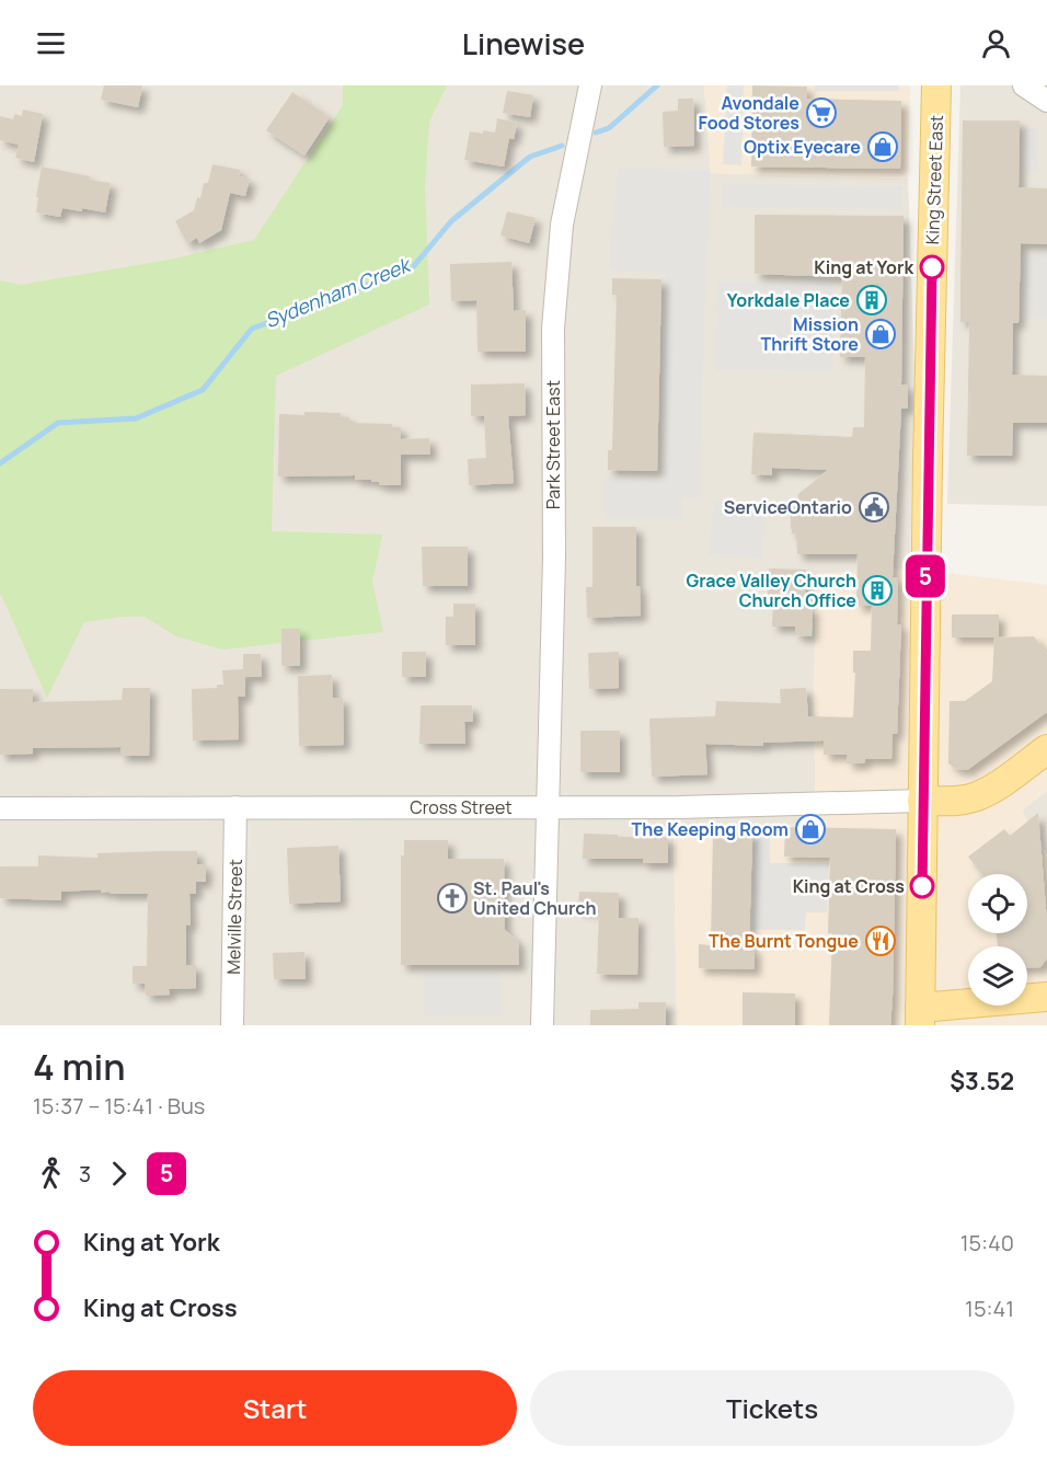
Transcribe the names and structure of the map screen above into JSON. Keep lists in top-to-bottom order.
{
  "streets": {
    "main road": ["King Street East"],
    "street": ["Park Street East", "Cross Street", "Melville Street"]
  },
  "crossings": [
    ["King Street East", "Cross Street"],
    ["Park Street East", "Cross Street"],
    ["Cross Street", "Melville Street"]
  ],
  "water": ["Sydenham Creek"],
  "places": {
    "supermarket": ["Avondale Food Stores"],
    "shop": ["Optix Eyecare", "Mission Thrift Store", "The Keeping Room"],
    "other": ["King at York", "King at Cross"],
    "building": ["Yorkdale Place", "Grace Valley Church Church Office"],
    "public building": ["ServiceOntario"],
    "church": ["St. Paul's United Church"],
    "restaurant": ["The Burnt Tongue"]
  },
  "lines": ["bus line 5"],
  "page": {
    "header": "Linewise",
    "on_map": "5",
    "heading": ["4 min", "15:37 – 15:41 · Bus", "$3.52"],
    "legs": ["3", "5"],
    "list": [
      {
        "name": "King at York",
        "value": "15:40"
      },
      {
        "name": "King at Cross",
        "value": "15:41"
      }
    ],
    "buttons": ["Start", "Tickets"]
  }
}
